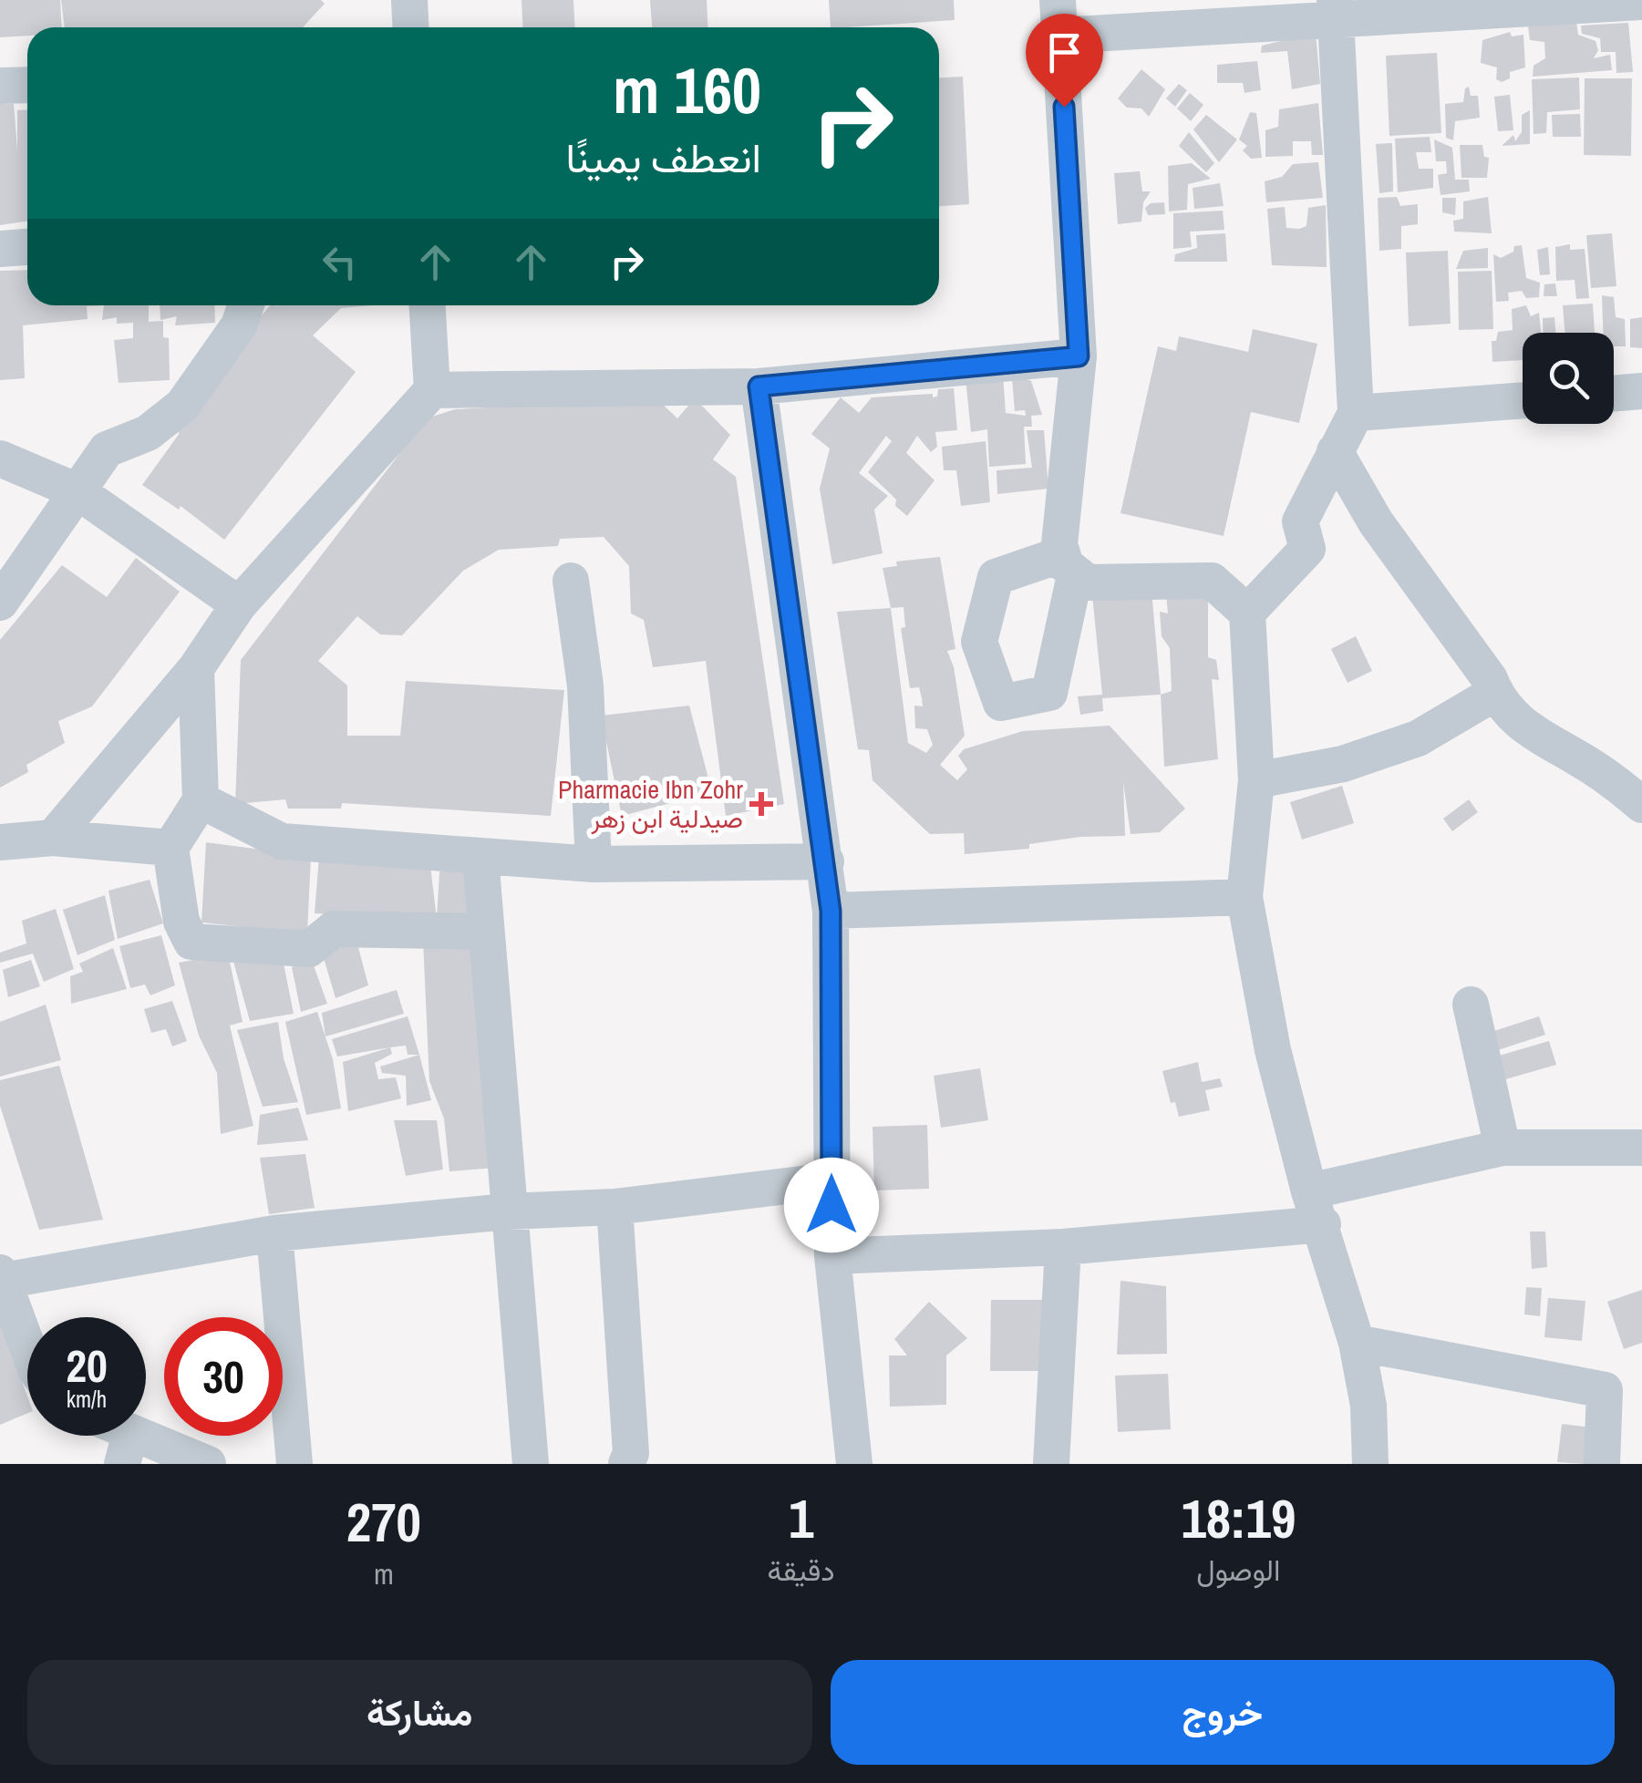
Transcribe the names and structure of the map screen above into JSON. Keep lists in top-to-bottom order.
{
  "places": {
    "health": ["Pharmacie Ibn Zohr صيدلية ابن زهر"]
  },
  "page": {
    "turn": ["160 m", "انعطف يمينًا"],
    "speed": "20 km/h",
    "limit": "30",
    "eta": [
      "18:19",
      "الوصول",
      "1",
      "دقيقة",
      "270",
      "m"
    ],
    "buttons": ["خروج", "مشاركة"]
  }
}
